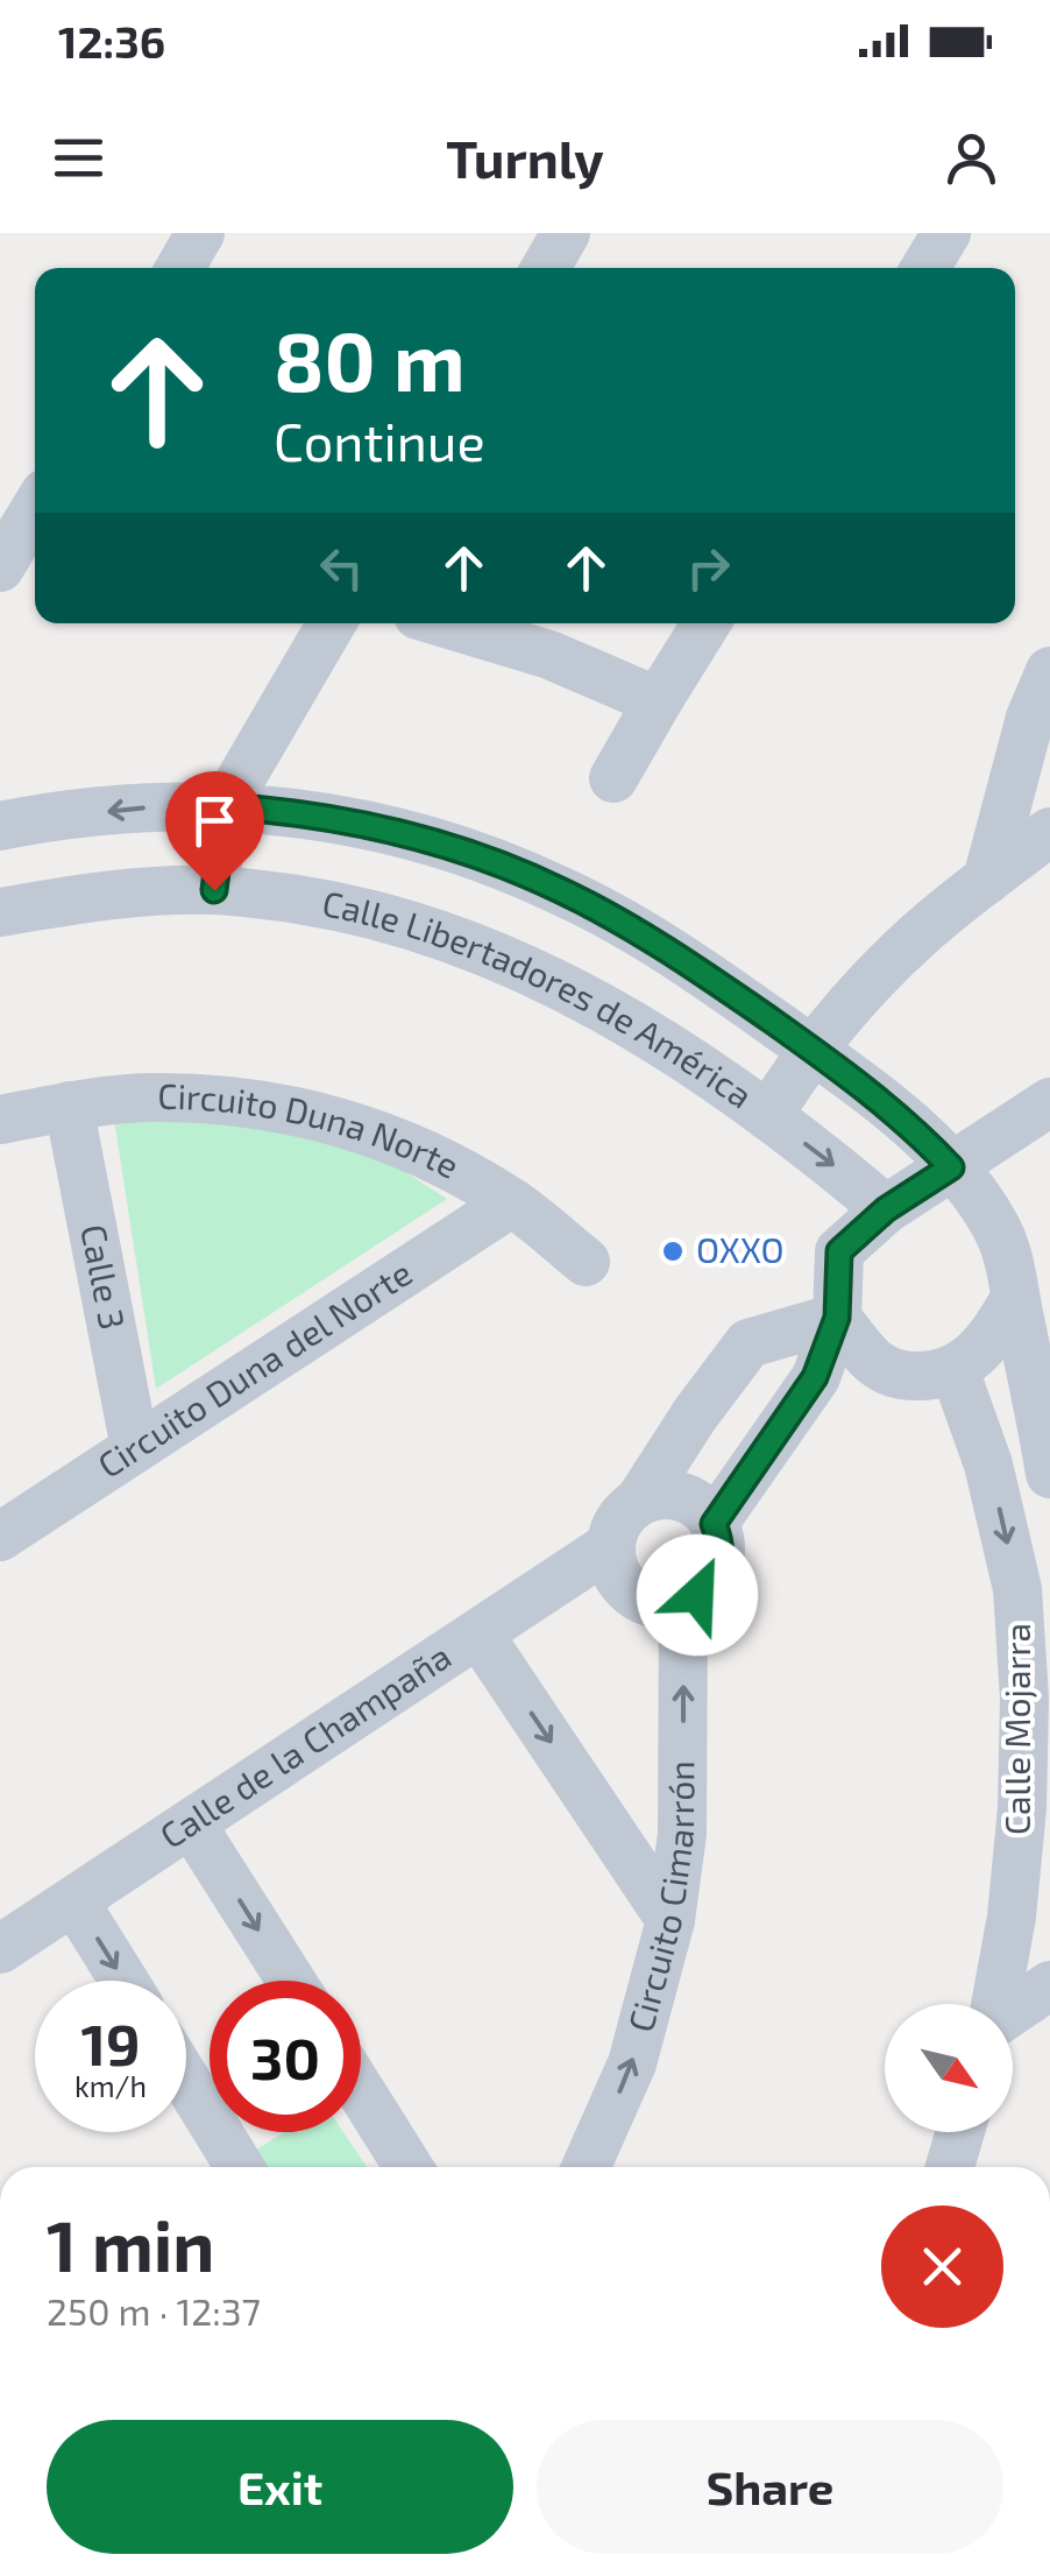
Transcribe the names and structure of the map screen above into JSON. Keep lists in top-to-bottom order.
{
  "streets": {
    "street": [
      "Calle Libertadores de América",
      "Circuito Duna Norte",
      "Calle 3",
      "Circuito Duna del Norte",
      "Calle Mojarra",
      "Calle de la Champaña",
      "Circuito Cimarrón"
    ]
  },
  "crossings": [
    ["Calle Libertadores de América", "Calle Mojarra"],
    ["Circuito Duna Norte", "Calle 3"],
    ["Circuito Duna Norte", "Circuito Duna del Norte"],
    ["Calle 3", "Circuito Duna del Norte"],
    ["Calle de la Champaña", "Circuito Cimarrón"]
  ],
  "one_way": ["Circuito Cimarrón"],
  "places": ["OXXO"],
  "north": "bottom right",
  "page": {
    "status": "12:36",
    "header": "Turnly",
    "turn": ["80 m", "Continue"],
    "speed": "19 km/h",
    "limit": "30",
    "heading": ["1 min", "250 m · 12:37"],
    "buttons": ["Exit", "Share"]
  }
}
